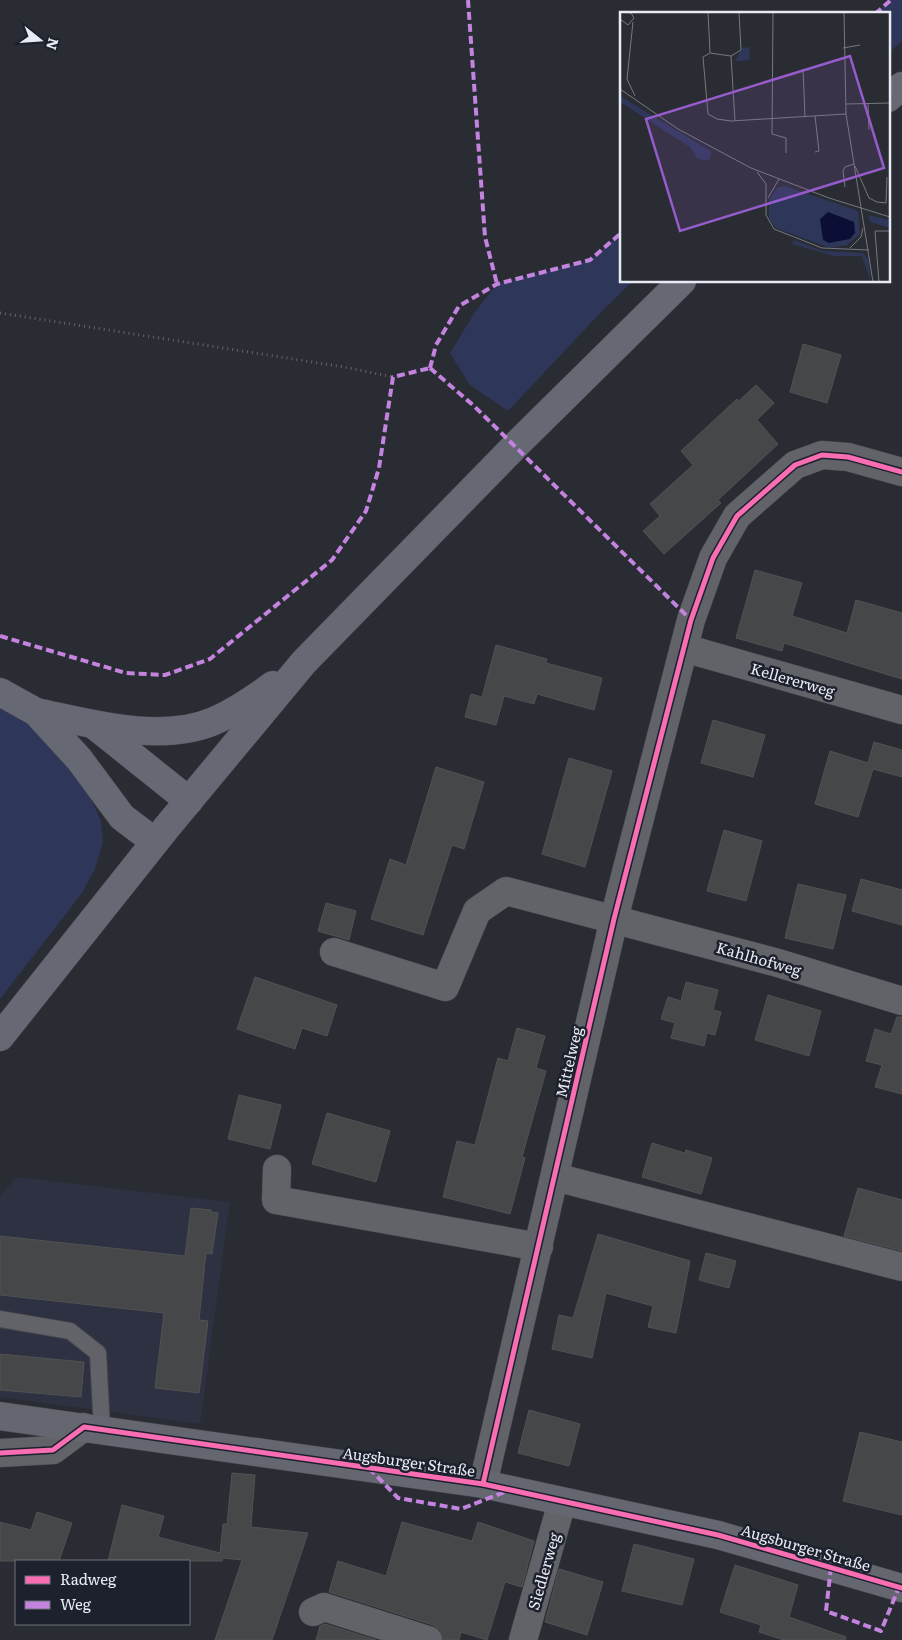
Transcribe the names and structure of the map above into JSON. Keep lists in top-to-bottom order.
{
  "streets": {
    "main road": ["Augsburger Straße"],
    "street": [
      "Kellererweg",
      "Kahlhofweg",
      "Mittelweg",
      "Siedlerweg"
    ]
  },
  "crossings": [
    ["Kellererweg", "Mittelweg"],
    ["Kahlhofweg", "Mittelweg"],
    ["Mittelweg", "Augsburger Straße"],
    ["Augsburger Straße", "Siedlerweg"]
  ],
  "legend": ["Radweg", "Weg"],
  "north": "right"
}
